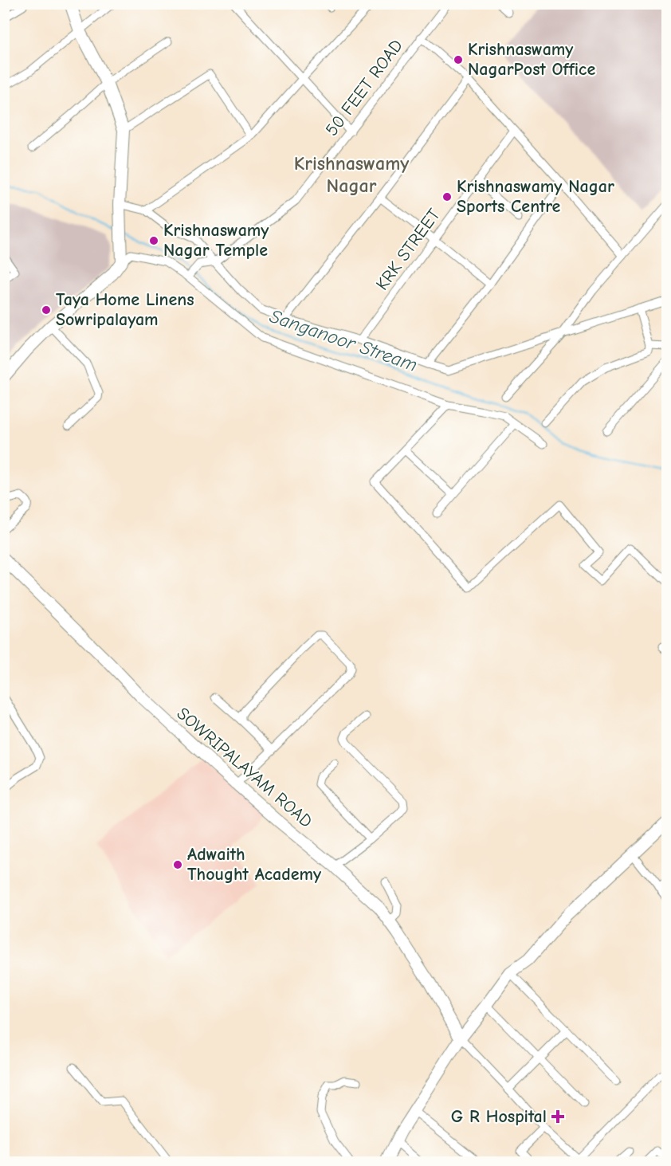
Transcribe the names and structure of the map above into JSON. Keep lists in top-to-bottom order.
{
  "streets": {
    "street": ["50 FEET ROAD", "KRK STREET", "SOWRIPALAYAM ROAD"]
  },
  "districts": ["Krishnaswamy Nagar"],
  "water": ["Sanganoor Stream"],
  "places": {
    "other": [
      "Krishnaswamy NagarPost Office",
      "Krishnaswamy Nagar Sports Centre",
      "Krishnaswamy Nagar Temple",
      "Taya Home Linens Sowripalayam",
      "Adwaith Thought Academy"
    ],
    "health": ["G R Hospital"]
  }
}
